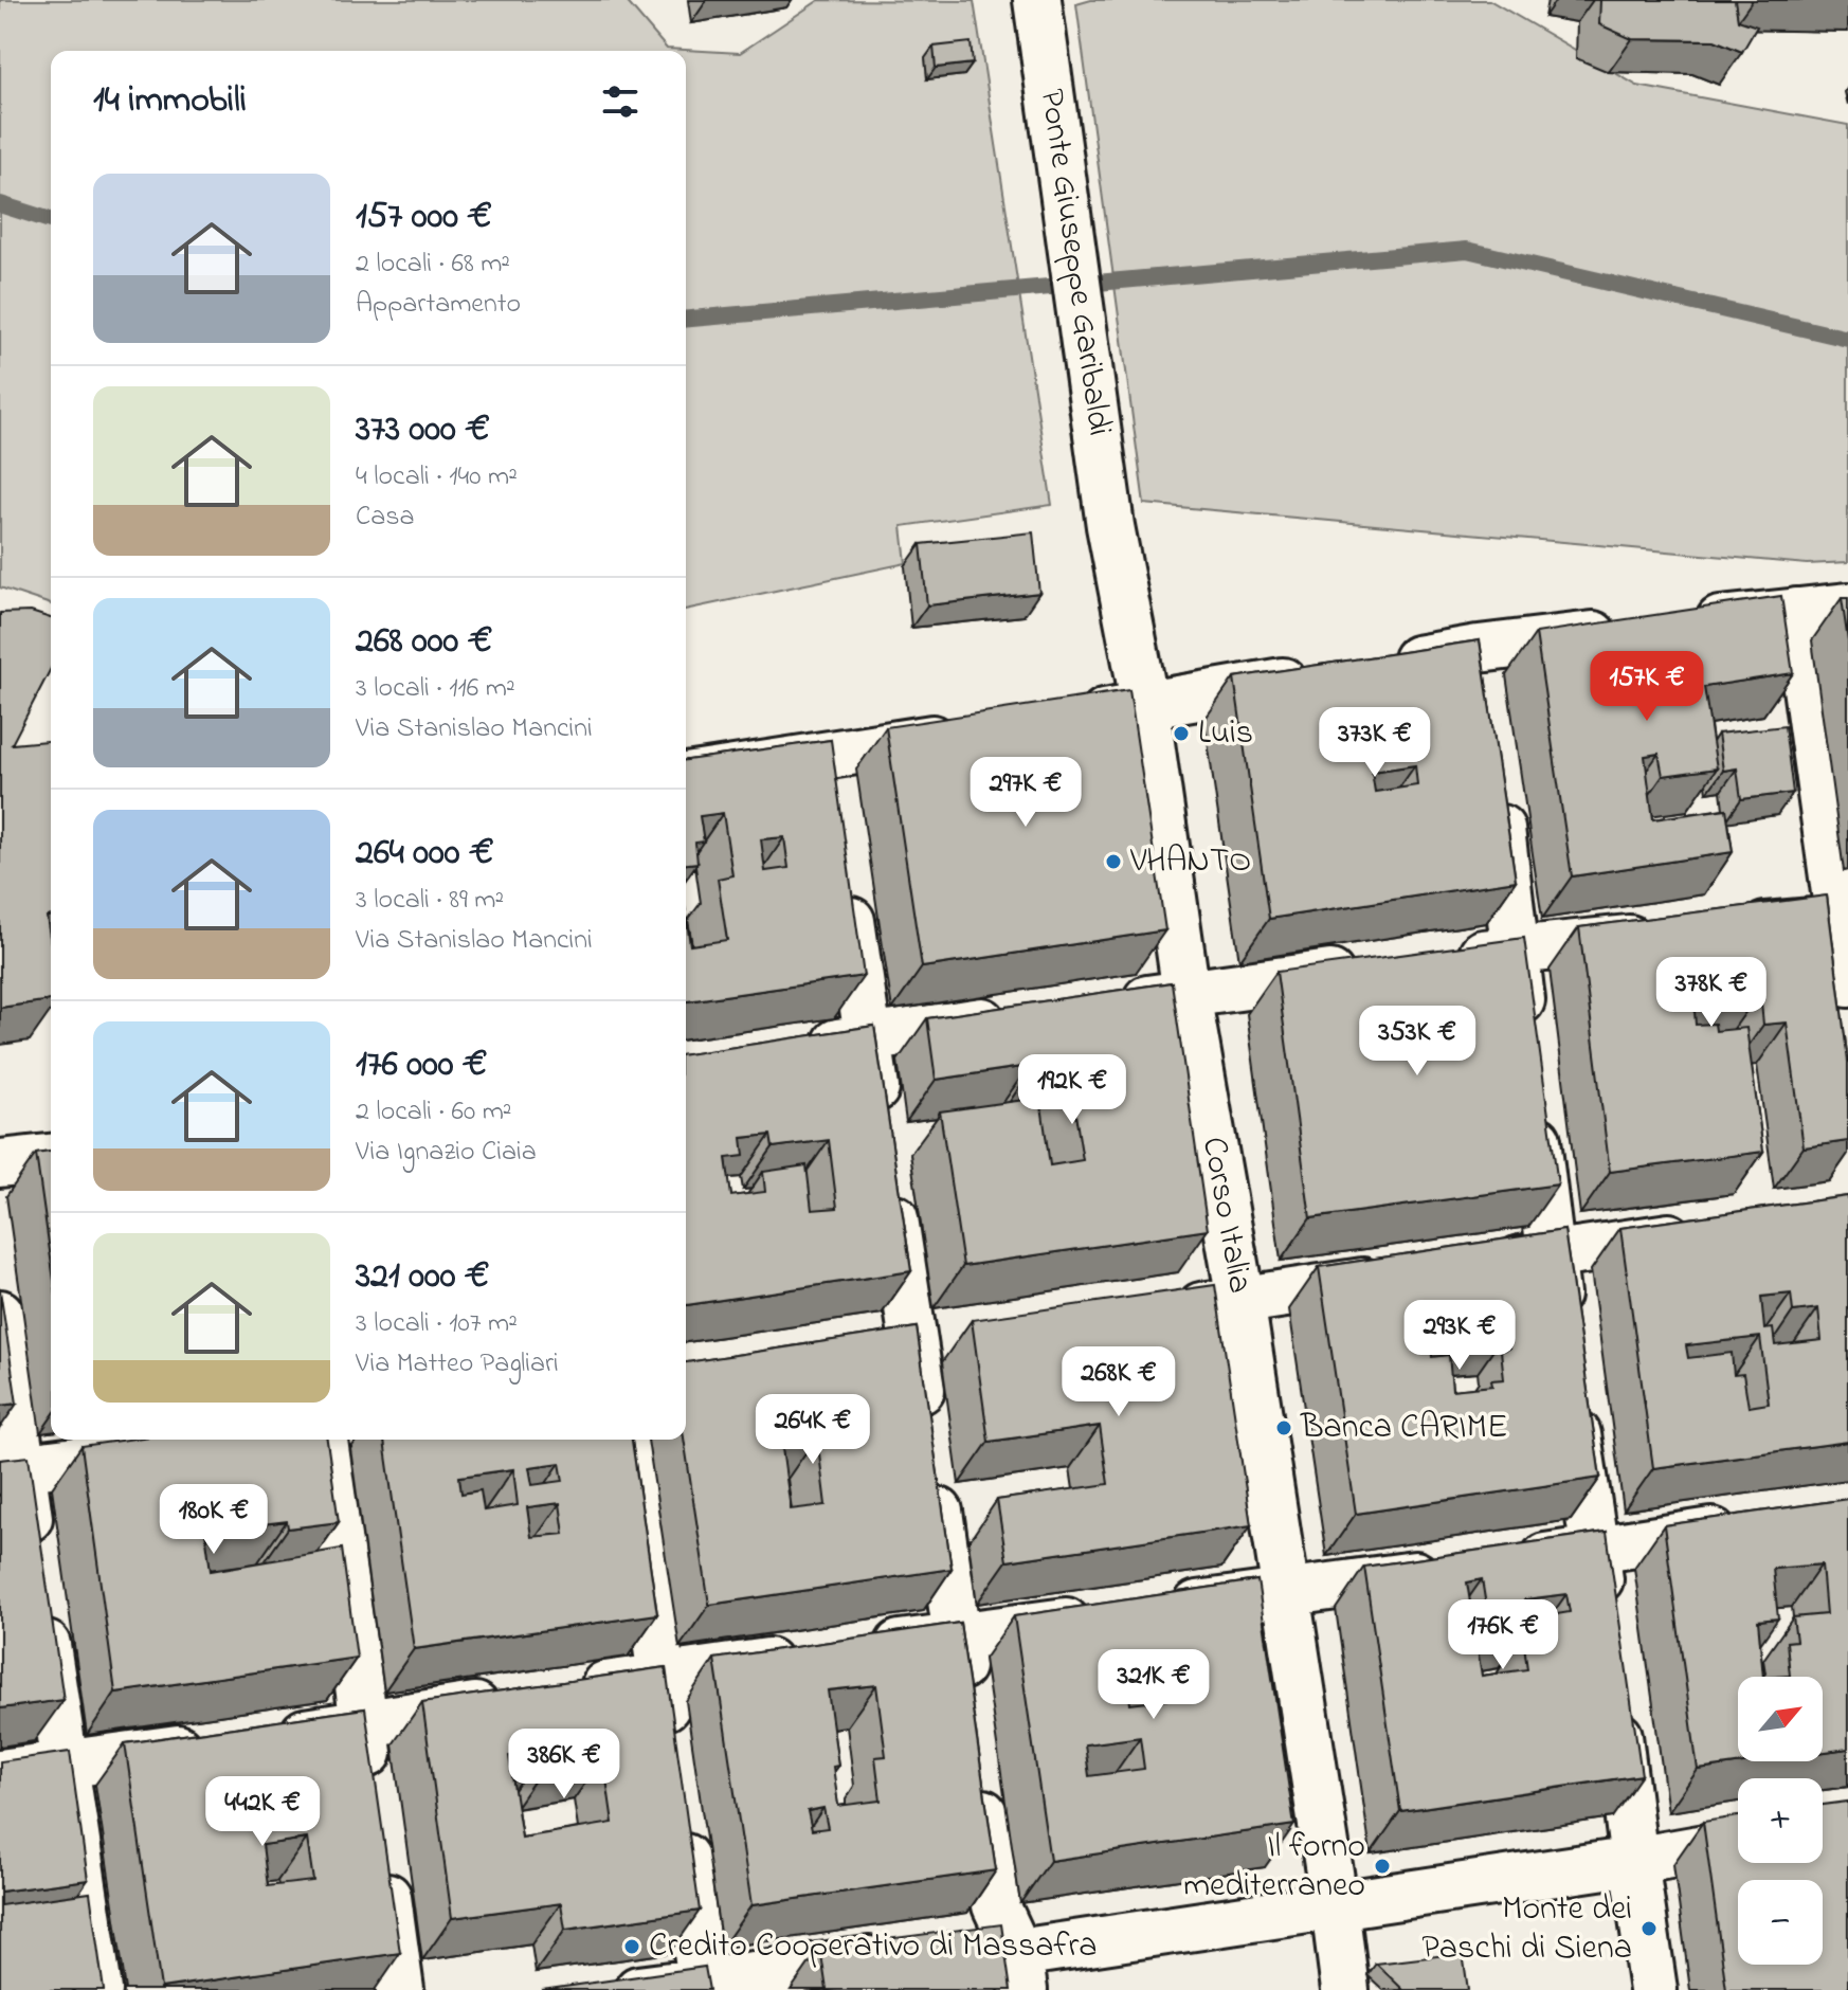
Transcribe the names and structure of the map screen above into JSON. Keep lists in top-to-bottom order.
{
  "streets": {
    "street": ["Ponte Giuseppe Garibaldi", "Corso Italia"]
  },
  "crossings": [
    ["Ponte Giuseppe Garibaldi", "Corso Italia"]
  ],
  "places": [
    "Luis",
    "VHANTO",
    "Banca CARIME",
    "Il forno mediterraneo",
    "Monte dei Paschi di Siena",
    "Credito Cooperativo di Massafra"
  ],
  "north": "top right",
  "page": {
    "heading": "14 immobili",
    "list": [
      {
        "name": "157 000 €",
        "note": "2 locali · 68 m² · Appartamento"
      },
      {
        "name": "373 000 €",
        "note": "4 locali · 140 m² · Casa"
      },
      {
        "name": "268 000 €",
        "note": "3 locali · 116 m² · Via Stanislao Mancini"
      },
      {
        "name": "264 000 €",
        "note": "3 locali · 89 m² · Via Stanislao Mancini"
      },
      {
        "name": "176 000 €",
        "note": "2 locali · 60 m² · Via Ignazio Ciaia"
      },
      {
        "name": "321 000 €",
        "note": "3 locali · 107 m² · Via Matteo Pagliari"
      }
    ],
    "price": [
      "157K €",
      "373K €",
      "297K €",
      "378K €",
      "353K €",
      "192K €",
      "293K €",
      "268K €",
      "264K €",
      "180K €",
      "176K €",
      "321K €",
      "386K €",
      "442K €"
    ],
    "map_buttons": ["+", "−"]
  }
}
